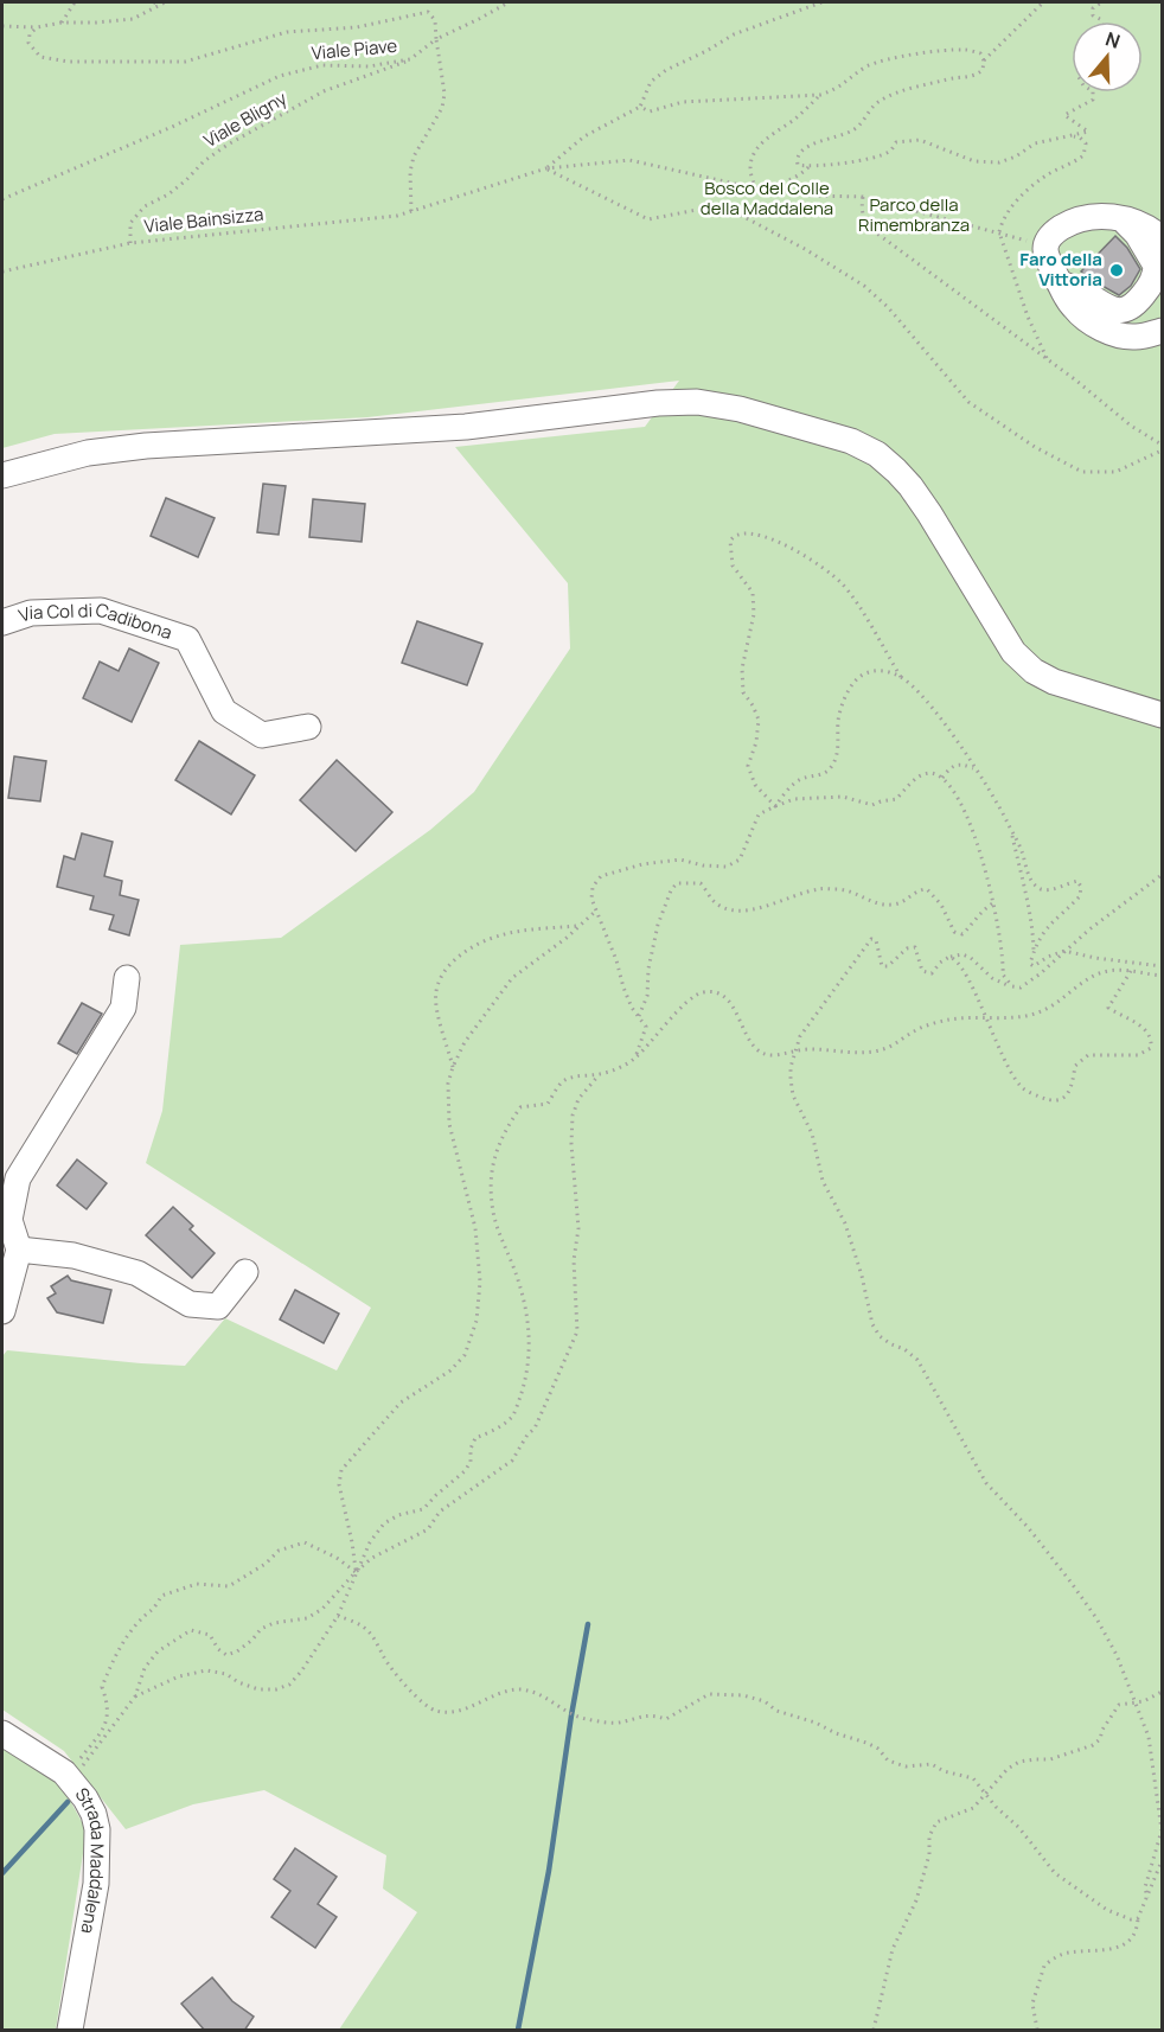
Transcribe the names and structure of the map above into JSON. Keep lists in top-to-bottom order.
{
  "streets": {
    "street": ["Via Col di Cadibona", "Strada Maddalena"],
    "path": ["Viale Piave", "Viale Bligny", "Viale Bainsizza"]
  },
  "crossings": [
    ["Viale Piave", "Viale Bligny"],
    ["Viale Bligny", "Viale Bainsizza"]
  ],
  "parks": ["Bosco del Colle della Maddalena", "Parco della Rimembranza"],
  "places": ["Faro della Vittoria"],
  "north": "top"
}
